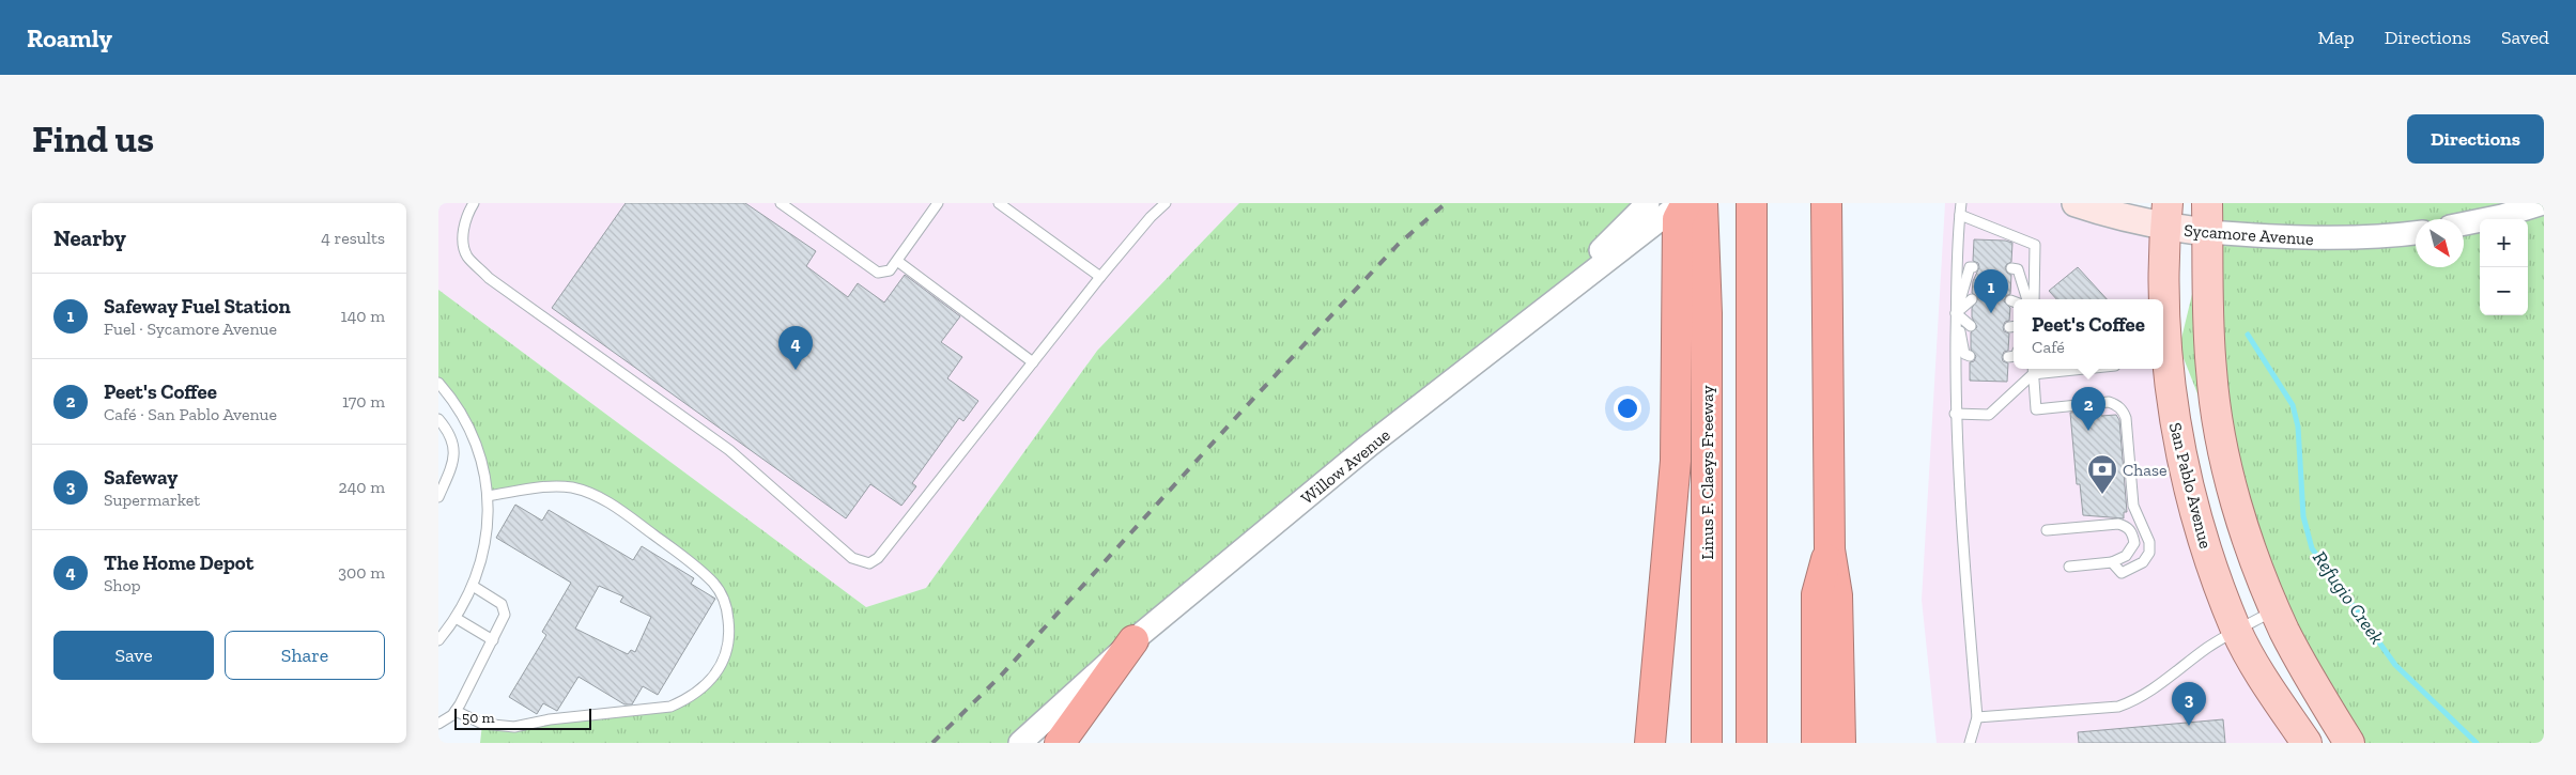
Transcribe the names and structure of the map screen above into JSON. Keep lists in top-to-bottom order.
{
  "streets": {
    "highway": ["Linus F. Claeys Freeway"],
    "main road": ["Sycamore Avenue", "San Pablo Avenue"],
    "street": ["Willow Avenue"]
  },
  "crossings": [
    ["Sycamore Avenue", "San Pablo Avenue"]
  ],
  "water": ["Refugio Creek"],
  "places": {
    "bank": ["Chase"]
  },
  "scale_bar": "50 m",
  "north": "bottom right",
  "page": {
    "header": "Roamly",
    "nav": ["Map", "Directions", "Saved"],
    "buttons": [
      "Directions",
      ["Save", "Share"]
    ],
    "title": "Find us",
    "heading": ["Nearby", "4 results"],
    "map_buttons": ["+", "−"],
    "pins": [
      "1",
      "4",
      "2",
      "3"
    ],
    "list": [
      {
        "mark": "1",
        "name": "Safeway Fuel Station",
        "note": "Fuel · Sycamore Avenue",
        "value": "140 m"
      },
      {
        "mark": "2",
        "name": "Peet's Coffee",
        "note": "Café · San Pablo Avenue",
        "value": "170 m"
      },
      {
        "mark": "3",
        "name": "Safeway",
        "note": "Supermarket",
        "value": "240 m"
      },
      {
        "mark": "4",
        "name": "The Home Depot",
        "note": "Shop",
        "value": "300 m"
      }
    ],
    "popup": ["Peet's Coffee", "Café"],
    "scale": "50 m"
  }
}
